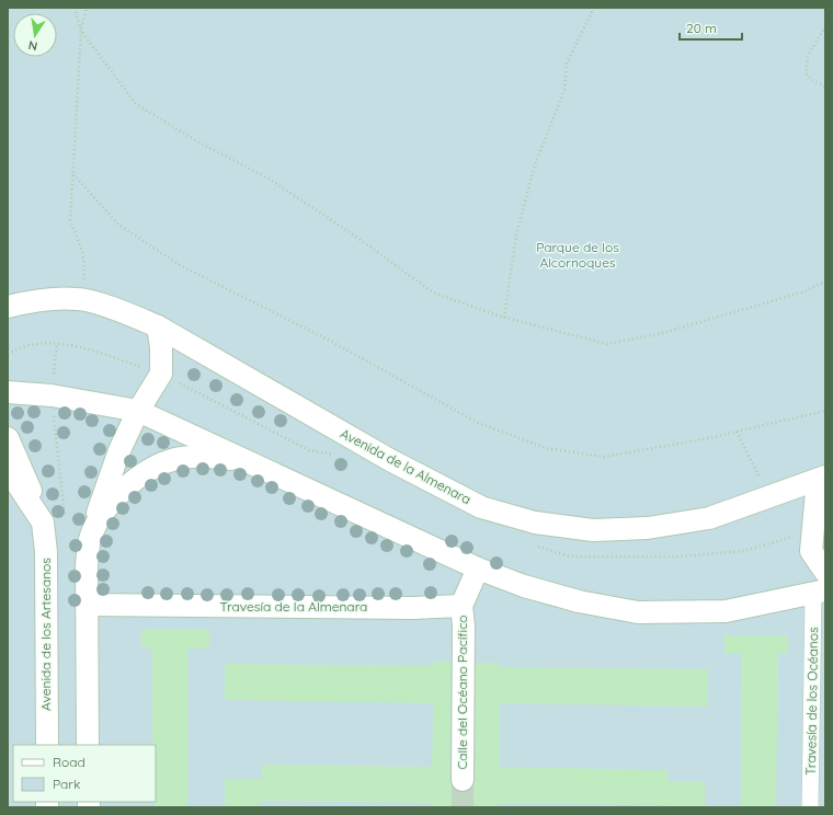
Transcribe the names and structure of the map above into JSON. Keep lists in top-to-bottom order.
{
  "streets": {
    "street": [
      "Avenida de la Almenara",
      "Travesía de la Almenara",
      "Avenida de los Artesanos",
      "Calle del Océano Pacífico",
      "Travesía de los Océanos"
    ]
  },
  "crossings": [
    ["Travesía de la Almenara", "Calle del Océano Pacífico"]
  ],
  "parks": ["Parque de los Alcornoques"],
  "legend": ["Road", "Park"],
  "scale_bar": "20 m",
  "north": "bottom"
}
